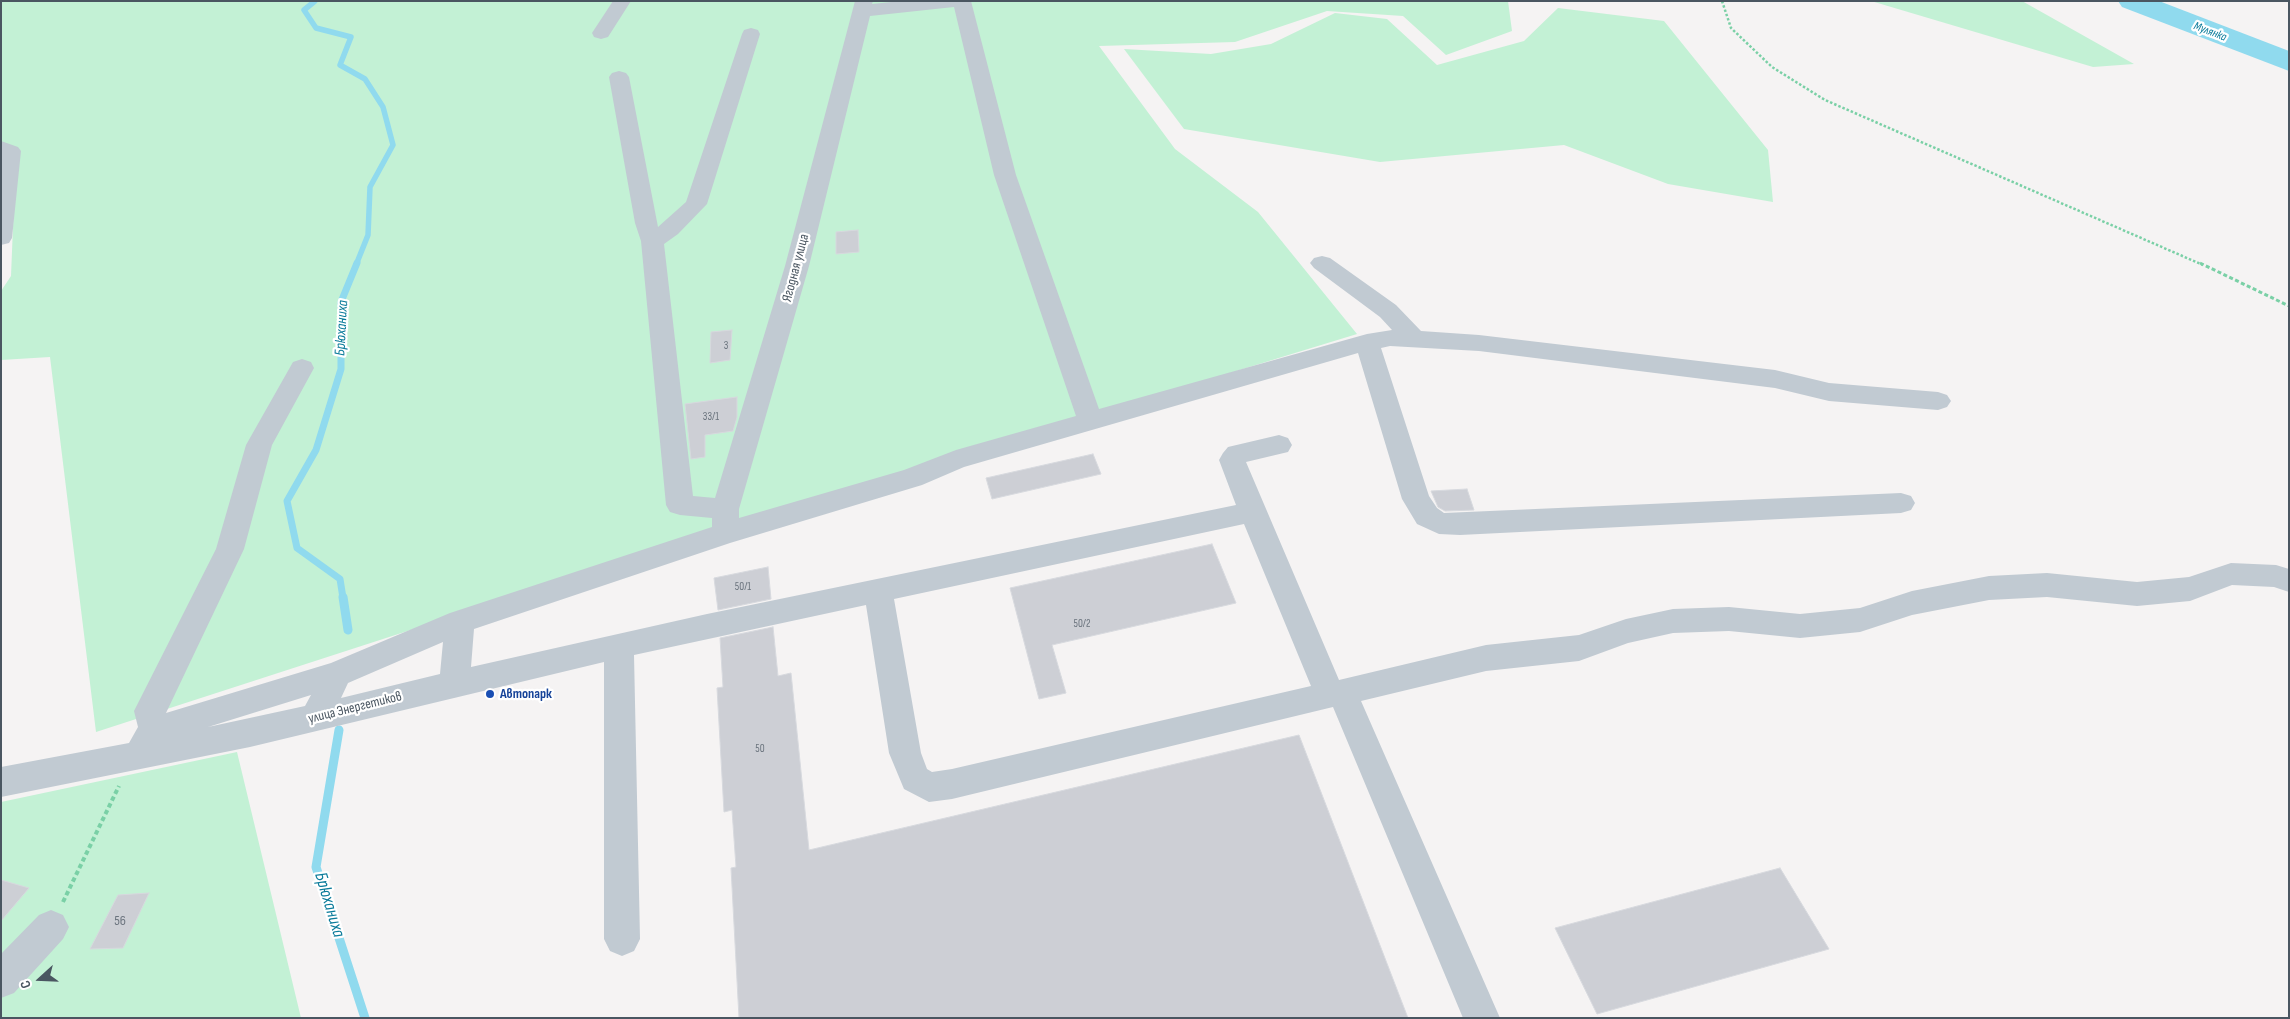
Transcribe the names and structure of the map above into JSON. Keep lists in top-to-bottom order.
{
  "streets": {
    "street": ["Ягодная улица", "улица Энергетиков"]
  },
  "water": ["Мулянка", "Брюханиха"],
  "places": ["Автопарк"],
  "house_numbers": [
    "3",
    "33/1",
    "50/1",
    "50/2",
    "50",
    "56"
  ],
  "north": "left"
}
